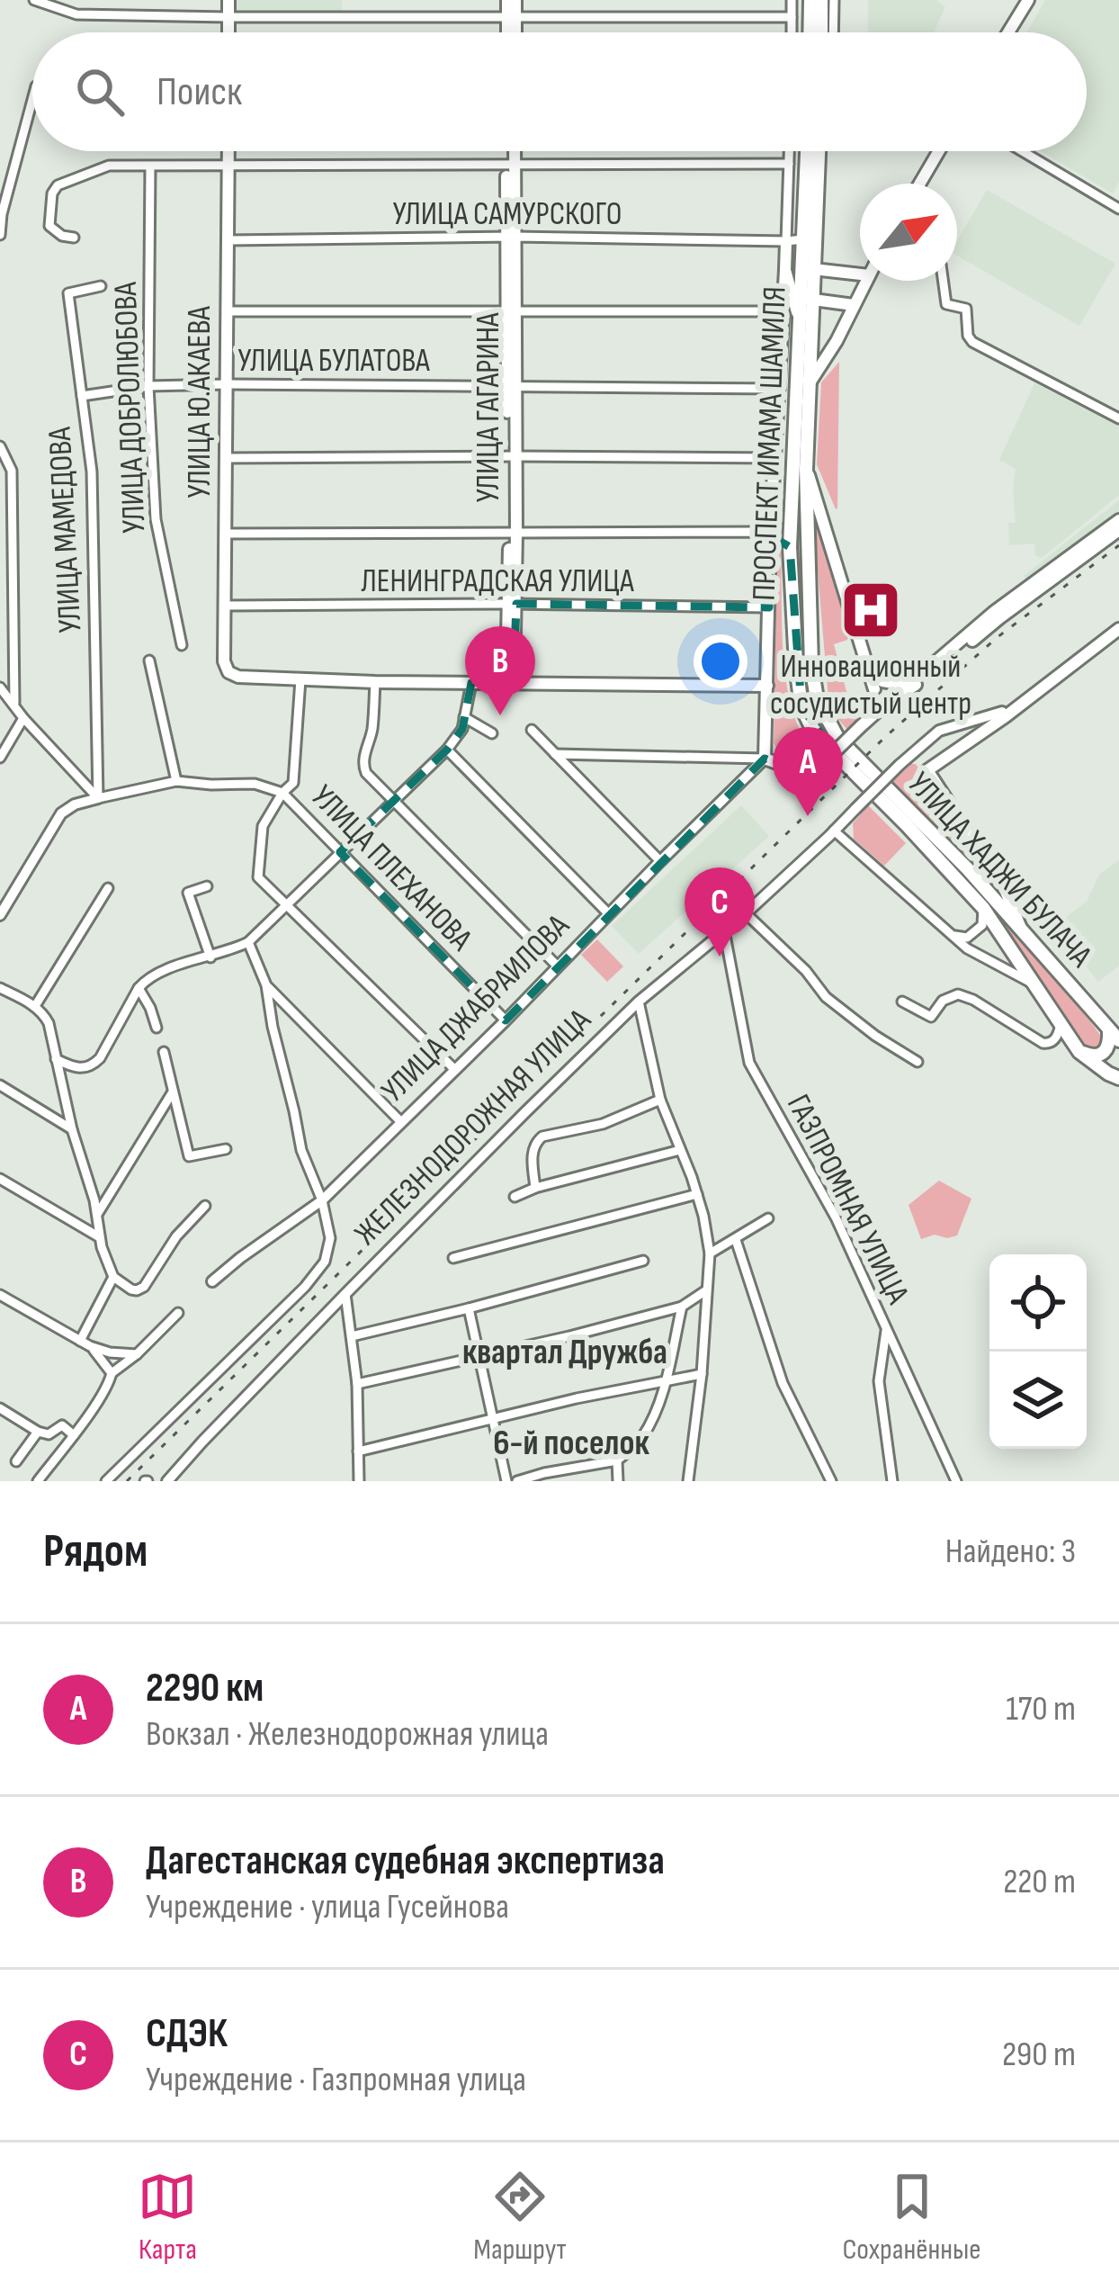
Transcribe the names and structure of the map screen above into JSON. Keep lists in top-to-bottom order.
{
  "streets": {
    "main road": [
      "УЛИЦА Ю.АКАЕВА",
      "УЛИЦА ГАГАРИНА",
      "ПРОСПЕКТ ИМАМА ШАМИЛЯ",
      "УЛИЦА ХАДЖИ БУЛАЧА"
    ],
    "street": [
      "УЛИЦА САМУРСКОГО",
      "УЛИЦА БУЛАТОВА",
      "УЛИЦА ДОБРОЛЮБОВА",
      "УЛИЦА МАМЕДОВА",
      "ЛЕНИНГРАДСКАЯ УЛИЦА",
      "УЛИЦА ПЛЕХАНОВА",
      "УЛИЦА ДЖАБРАИЛОВА",
      "ЖЕЛЕЗНОДОРОЖНАЯ УЛИЦА",
      "ГАЗПРОМНАЯ УЛИЦА"
    ]
  },
  "crossings": [
    ["УЛИЦА САМУРСКОГО", "УЛИЦА Ю.АКАЕВА"],
    ["УЛИЦА САМУРСКОГО", "УЛИЦА ГАГАРИНА"],
    ["УЛИЦА САМУРСКОГО", "ПРОСПЕКТ ИМАМА ШАМИЛЯ"],
    ["УЛИЦА БУЛАТОВА", "УЛИЦА Ю.АКАЕВА"],
    ["УЛИЦА БУЛАТОВА", "УЛИЦА ДОБРОЛЮБОВА"],
    ["УЛИЦА БУЛАТОВА", "УЛИЦА ГАГАРИНА"],
    ["УЛИЦА БУЛАТОВА", "ПРОСПЕКТ ИМАМА ШАМИЛЯ"],
    ["УЛИЦА БУЛАТОВА", "УЛИЦА МАМЕДОВА"],
    ["УЛИЦА Ю.АКАЕВА", "ЛЕНИНГРАДСКАЯ УЛИЦА"],
    ["УЛИЦА ГАГАРИНА", "ЛЕНИНГРАДСКАЯ УЛИЦА"],
    ["ПРОСПЕКТ ИМАМА ШАМИЛЯ", "ЛЕНИНГРАДСКАЯ УЛИЦА"],
    ["ПРОСПЕКТ ИМАМА ШАМИЛЯ", "УЛИЦА ХАДЖИ БУЛАЧА"],
    ["ПРОСПЕКТ ИМАМА ШАМИЛЯ", "УЛИЦА ДЖАБРАИЛОВА"],
    ["УЛИЦА МАМЕДОВА", "УЛИЦА ПЛЕХАНОВА"],
    ["УЛИЦА ПЛЕХАНОВА", "УЛИЦА ДЖАБРАИЛОВА"],
    ["ЖЕЛЕЗНОДОРОЖНАЯ УЛИЦА", "ГАЗПРОМНАЯ УЛИЦА"]
  ],
  "districts": ["квартал Дружба", "6-й поселок"],
  "places": {
    "hospital": ["Инновационный сосудистый центр"]
  },
  "north": "top right",
  "page": {
    "search": "Поиск",
    "pins": ["B", "A", "C"],
    "heading": ["Рядом", "Найдено: 3"],
    "list": [
      {
        "mark": "A",
        "name": "2290 км",
        "note": "Вокзал · Железнодорожная улица",
        "value": "170 m"
      },
      {
        "mark": "B",
        "name": "Дагестанская судебная экспертиза",
        "note": "Учреждение · улица Гусейнова",
        "value": "220 m"
      },
      {
        "mark": "C",
        "name": "СДЭК",
        "note": "Учреждение · Газпромная улица",
        "value": "290 m"
      }
    ],
    "nav": ["Карта", "Маршрут", "Сохранённые"]
  }
}
